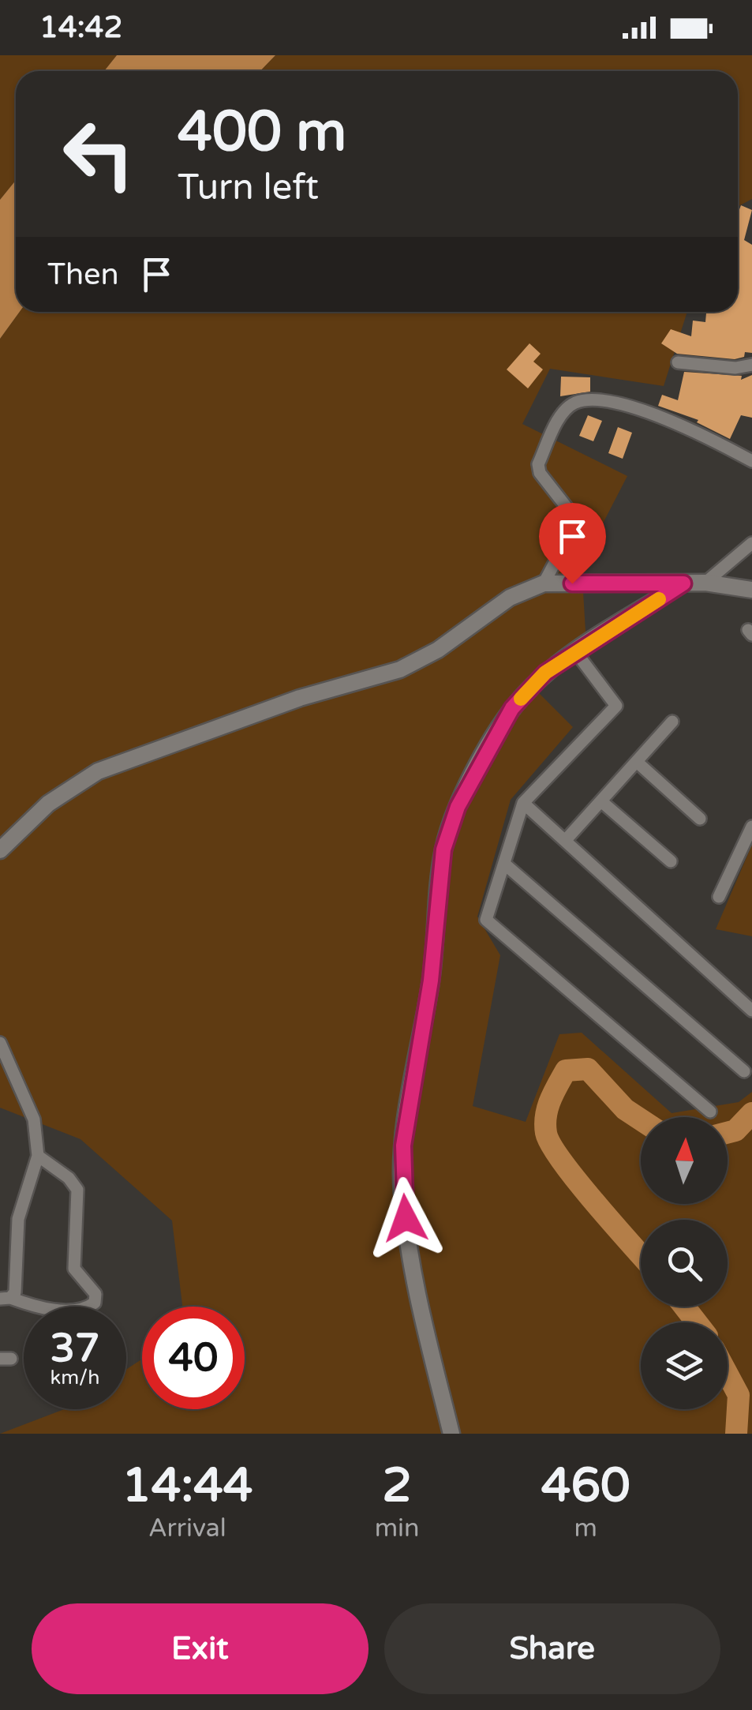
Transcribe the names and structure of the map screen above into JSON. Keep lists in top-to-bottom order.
{
  "north": "top",
  "page": {
    "status": "14:42",
    "turn": ["400 m", "Turn left"],
    "then": "Then",
    "speed": "37 km/h",
    "limit": "40",
    "eta": [
      "14:44",
      "Arrival",
      "2",
      "min",
      "460",
      "m"
    ],
    "buttons": ["Exit", "Share"]
  }
}
